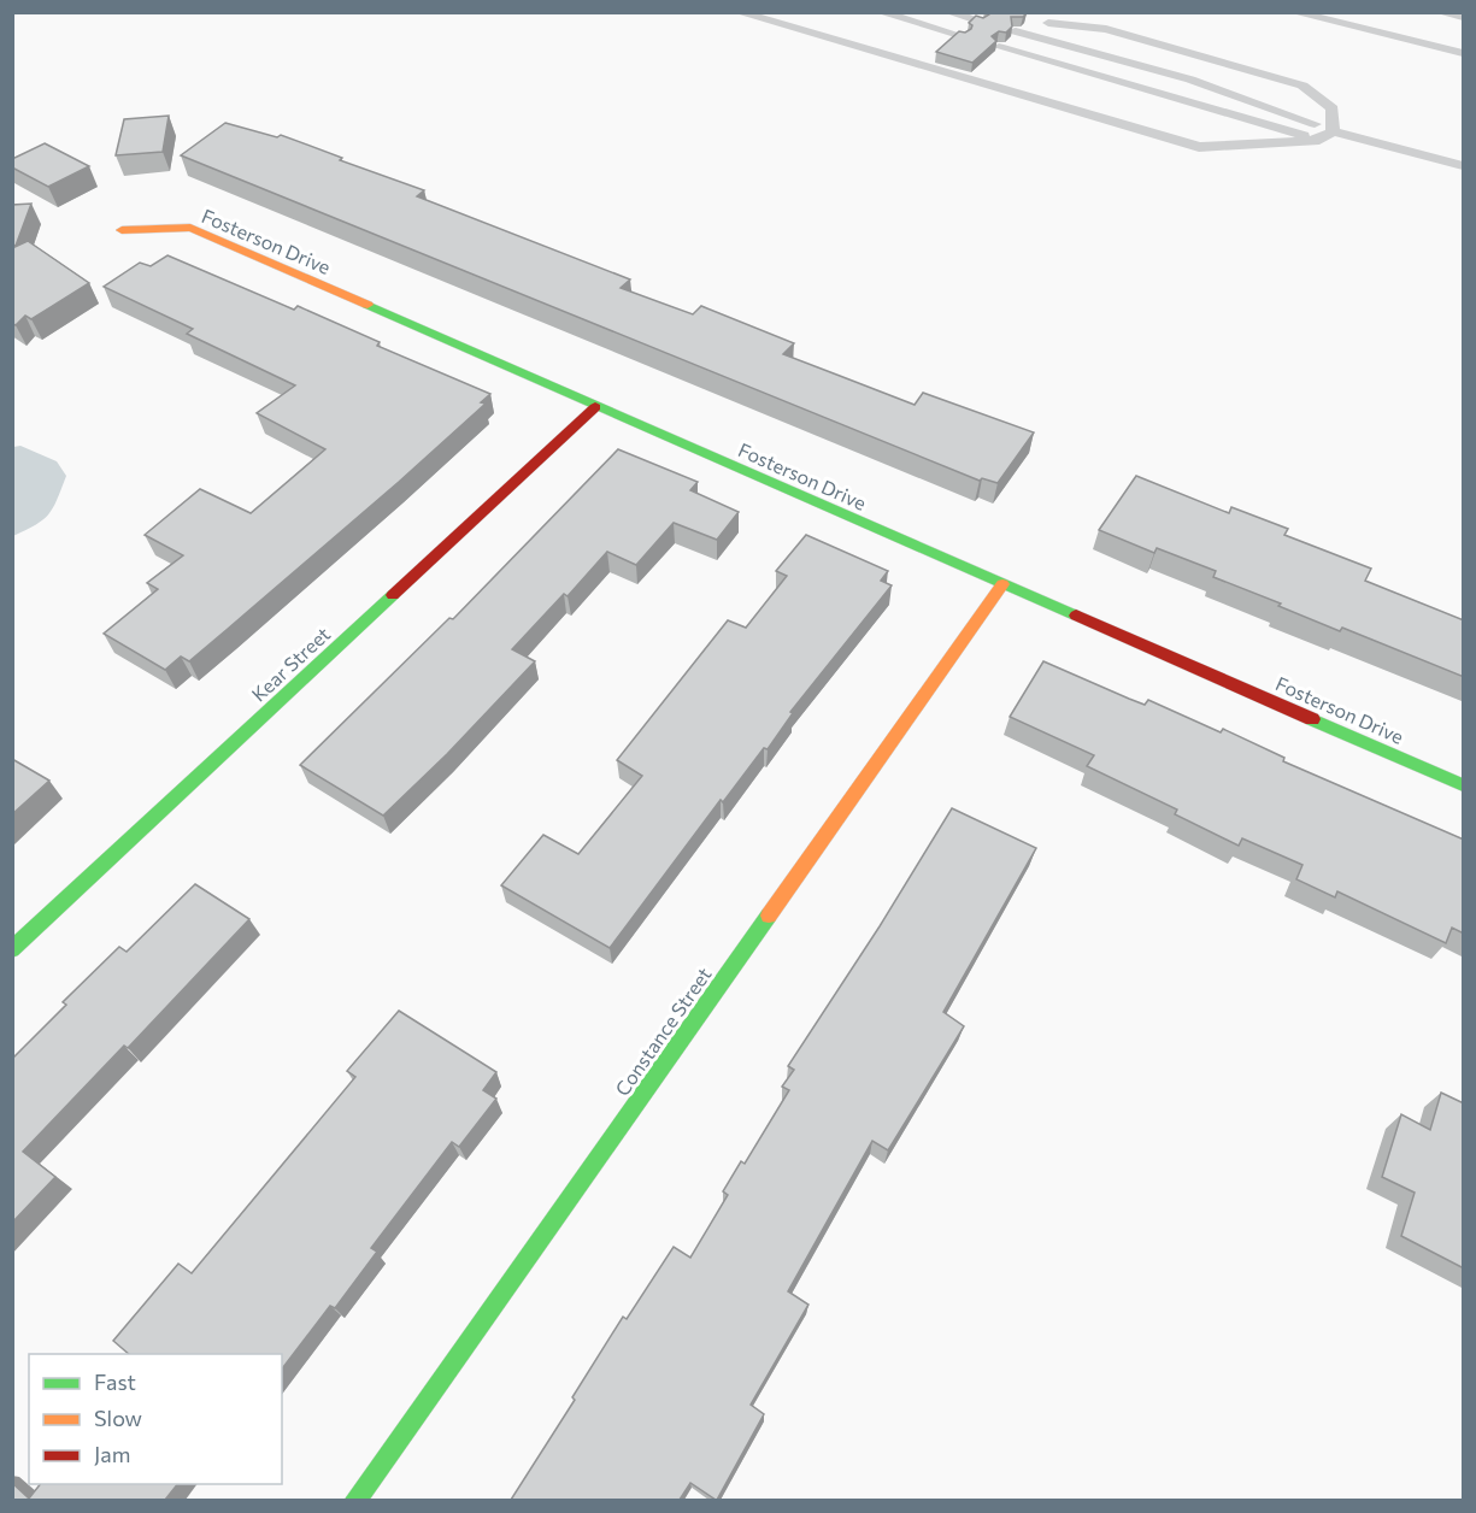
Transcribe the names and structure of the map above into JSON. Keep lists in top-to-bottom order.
{
  "streets": {
    "street": ["Fosterson Drive", "Kear Street", "Constance Street"]
  },
  "crossings": [
    ["Fosterson Drive", "Kear Street"],
    ["Fosterson Drive", "Constance Street"]
  ],
  "legend": ["Fast", "Slow", "Jam"]
}
